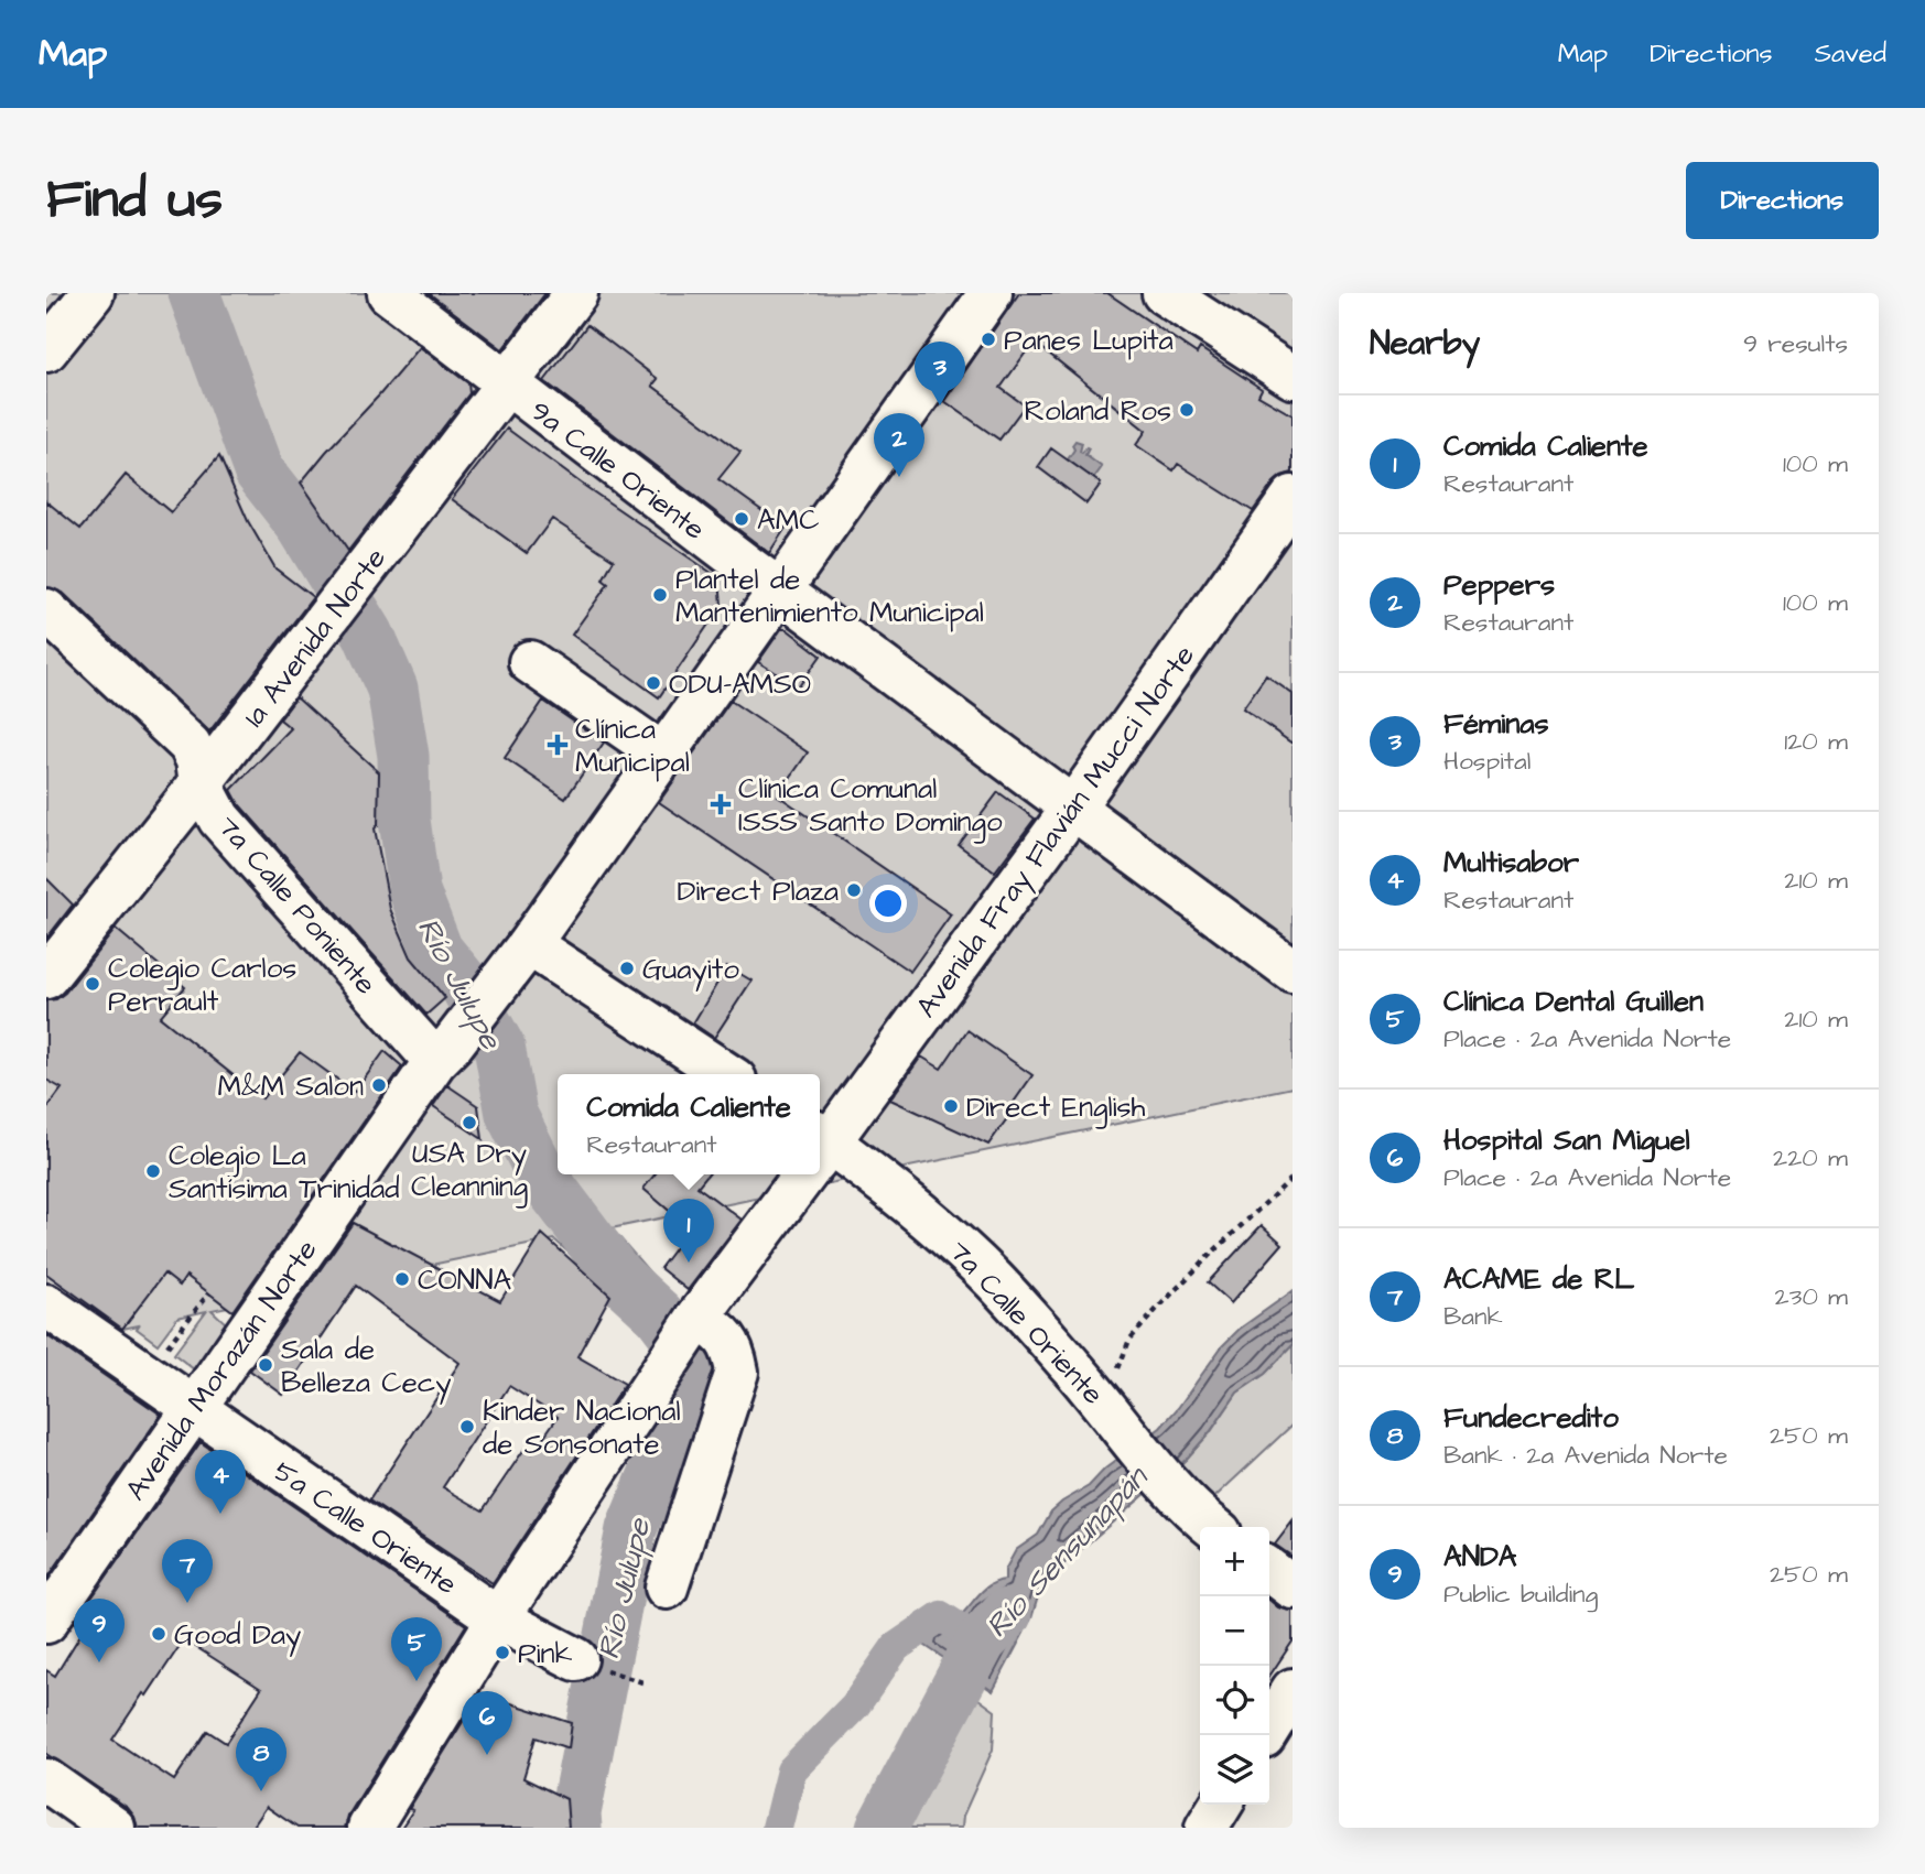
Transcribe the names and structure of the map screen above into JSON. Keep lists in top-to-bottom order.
{
  "streets": {
    "main road": [
      "9a Calle Oriente",
      "1a Avenida Norte",
      "Avenida Fray Flavián Mucci Norte",
      "7a Calle Poniente",
      "7a Calle Oriente",
      "Avenida Morazán Norte",
      "5a Calle Oriente"
    ]
  },
  "crossings": [
    ["9a Calle Oriente", "1a Avenida Norte"],
    ["9a Calle Oriente", "Avenida Fray Flavián Mucci Norte"],
    ["9a Calle Oriente", "Avenida Morazán Norte"],
    ["1a Avenida Norte", "7a Calle Poniente"],
    ["Avenida Fray Flavián Mucci Norte", "5a Calle Oriente"],
    ["7a Calle Poniente", "Avenida Morazán Norte"],
    ["Avenida Morazán Norte", "5a Calle Oriente"]
  ],
  "water": ["Río Julupe", "Río Sensunapán"],
  "places": {
    "other": [
      "Panes Lupita",
      "Roland Ros",
      "AMC",
      "Plantel de Mantenimiento Municipal",
      "ODU-AMSO",
      "Direct Plaza",
      "Guayito",
      "Colegio Carlos Perrault",
      "M&M Salon",
      "Direct English",
      "USA Dry Cleanning",
      "Colegio La Santísima Trinidad",
      "CONNA",
      "Sala de Belleza Cecy",
      "Kinder Nacional de Sonsonate",
      "Good Day",
      "Pink"
    ],
    "health": ["Clínica Municipal", "Clínica Comunal ISSS Santo Domingo"]
  },
  "page": {
    "header": "Map",
    "nav": ["Map", "Directions", "Saved"],
    "buttons": "Directions",
    "title": "Find us",
    "heading": ["Nearby", "9 results"],
    "pins": [
      "3",
      "2",
      "1",
      "4",
      "7",
      "9",
      "5",
      "6",
      "8"
    ],
    "list": [
      {
        "mark": "1",
        "name": "Comida Caliente",
        "note": "Restaurant",
        "value": "100 m"
      },
      {
        "mark": "2",
        "name": "Peppers",
        "note": "Restaurant",
        "value": "100 m"
      },
      {
        "mark": "3",
        "name": "Féminas",
        "note": "Hospital",
        "value": "120 m"
      },
      {
        "mark": "4",
        "name": "Multisabor",
        "note": "Restaurant",
        "value": "210 m"
      },
      {
        "mark": "5",
        "name": "Clínica Dental Guillen",
        "note": "Place · 2a Avenida Norte",
        "value": "210 m"
      },
      {
        "mark": "6",
        "name": "Hospital San Miguel",
        "note": "Place · 2a Avenida Norte",
        "value": "220 m"
      },
      {
        "mark": "7",
        "name": "ACAME de RL",
        "note": "Bank",
        "value": "230 m"
      },
      {
        "mark": "8",
        "name": "Fundecredito",
        "note": "Bank · 2a Avenida Norte",
        "value": "250 m"
      },
      {
        "mark": "9",
        "name": "ANDA",
        "note": "Public building",
        "value": "250 m"
      }
    ],
    "popup": ["Comida Caliente", "Restaurant"],
    "map_buttons": ["+", "−"]
  }
}
